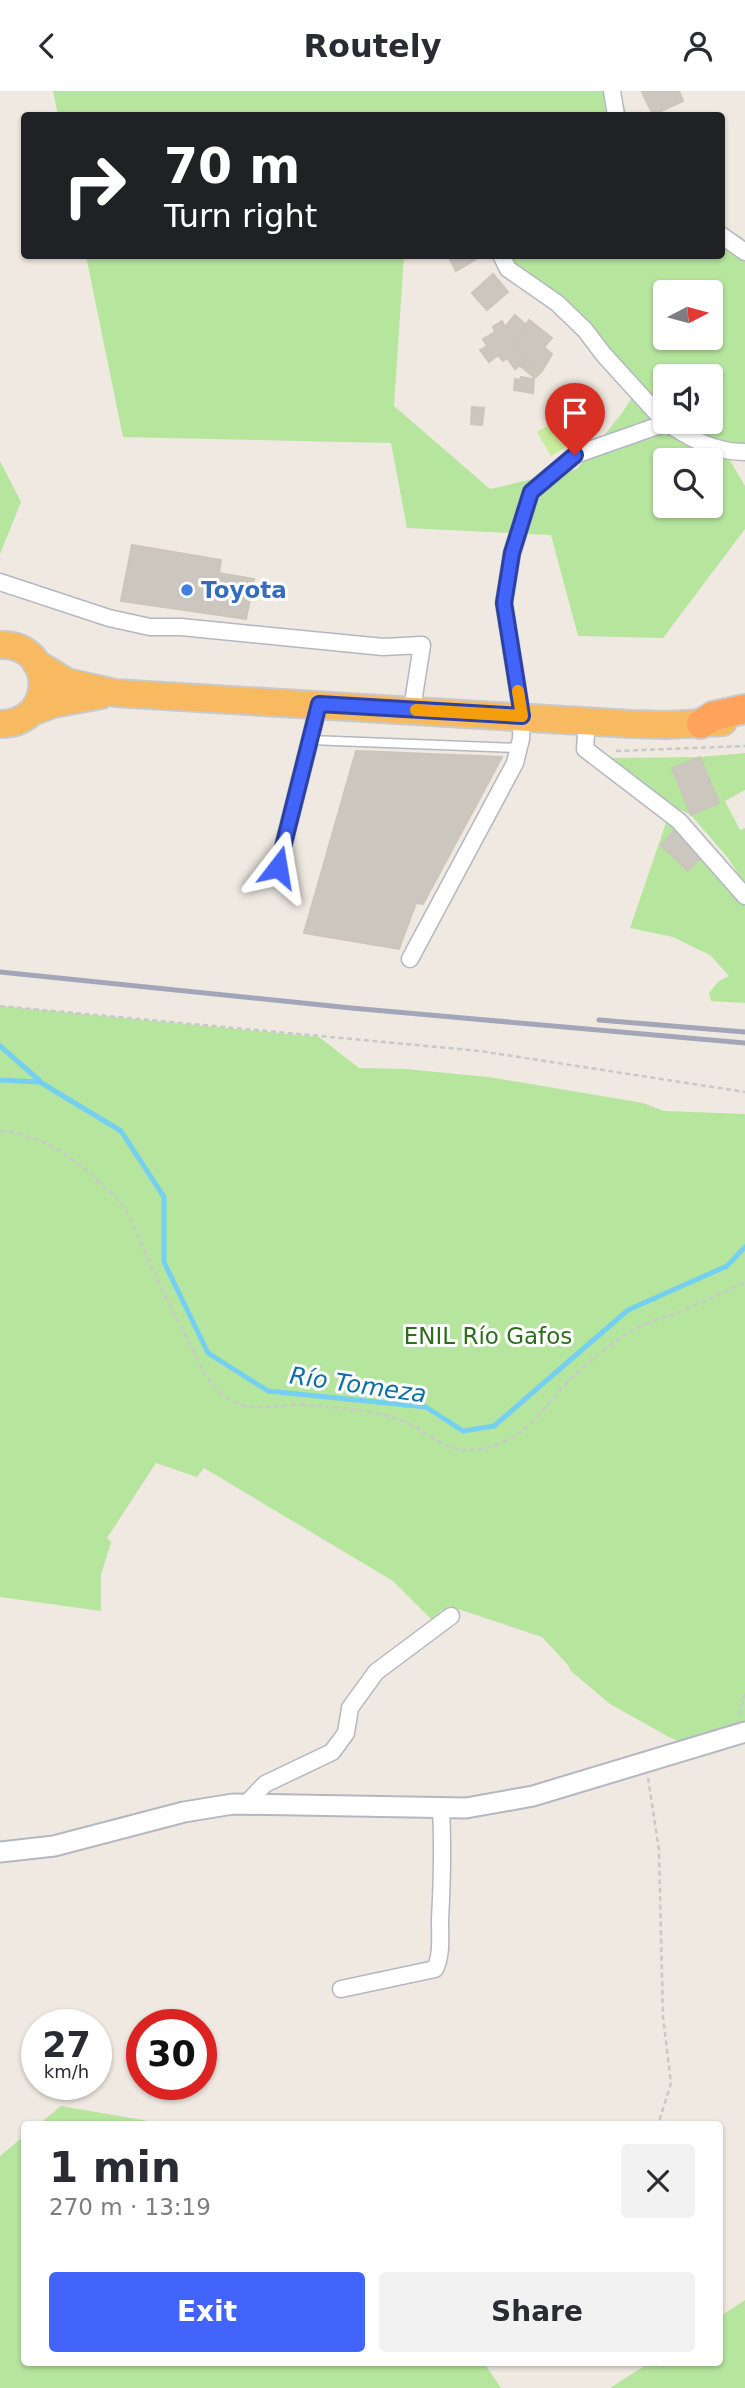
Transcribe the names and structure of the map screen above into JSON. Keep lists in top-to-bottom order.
{
  "water": ["Río Tomeza"],
  "parks": ["ENIL Río Gafos"],
  "places": ["Toyota"],
  "north": "right",
  "page": {
    "header": "Routely",
    "turn": ["70 m", "Turn right"],
    "speed": "27 km/h",
    "limit": "30",
    "heading": ["1 min", "270 m · 13:19"],
    "buttons": ["Exit", "Share"]
  }
}
